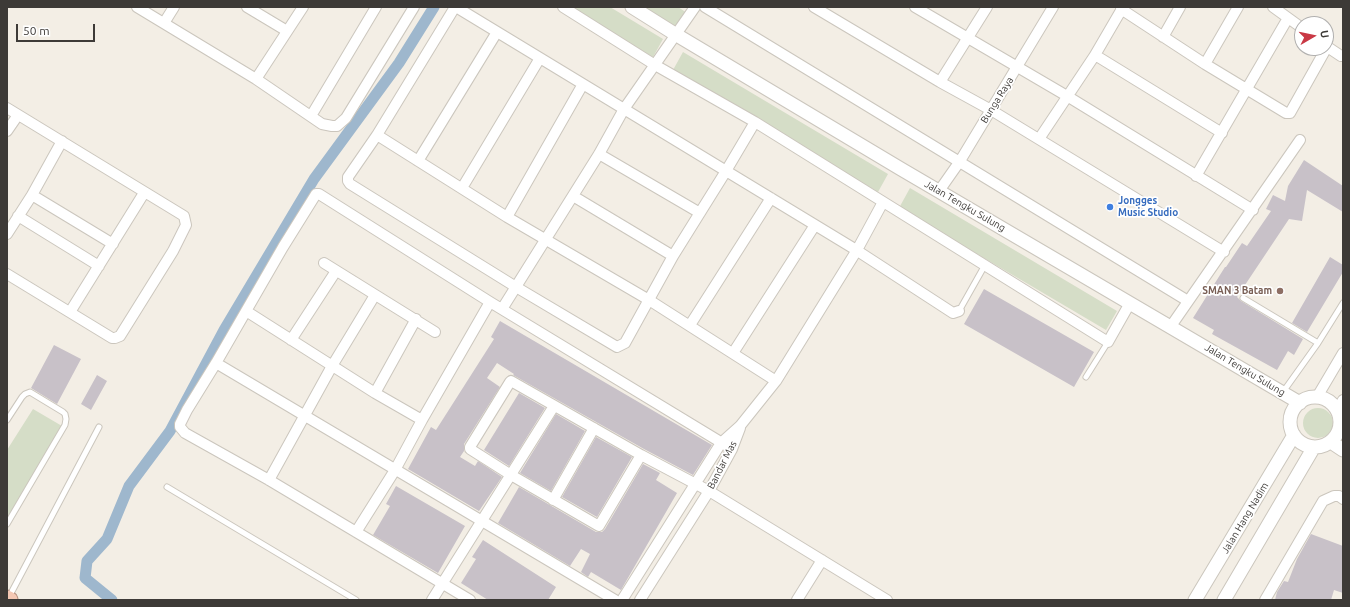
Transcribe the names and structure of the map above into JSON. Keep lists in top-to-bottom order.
{
  "streets": {
    "street": [
      "Bunga Raya",
      "Jalan Tengku Sulung",
      "Bandar Mas",
      "Jalan Hang Nadim"
    ]
  },
  "crossings": [
    ["Bunga Raya", "Jalan Tengku Sulung"],
    ["Jalan Tengku Sulung", "Jalan Hang Nadim"]
  ],
  "places": ["Jongges Music Studio", "SMAN 3 Batam"],
  "scale_bar": "50 m",
  "north": "right"
}
